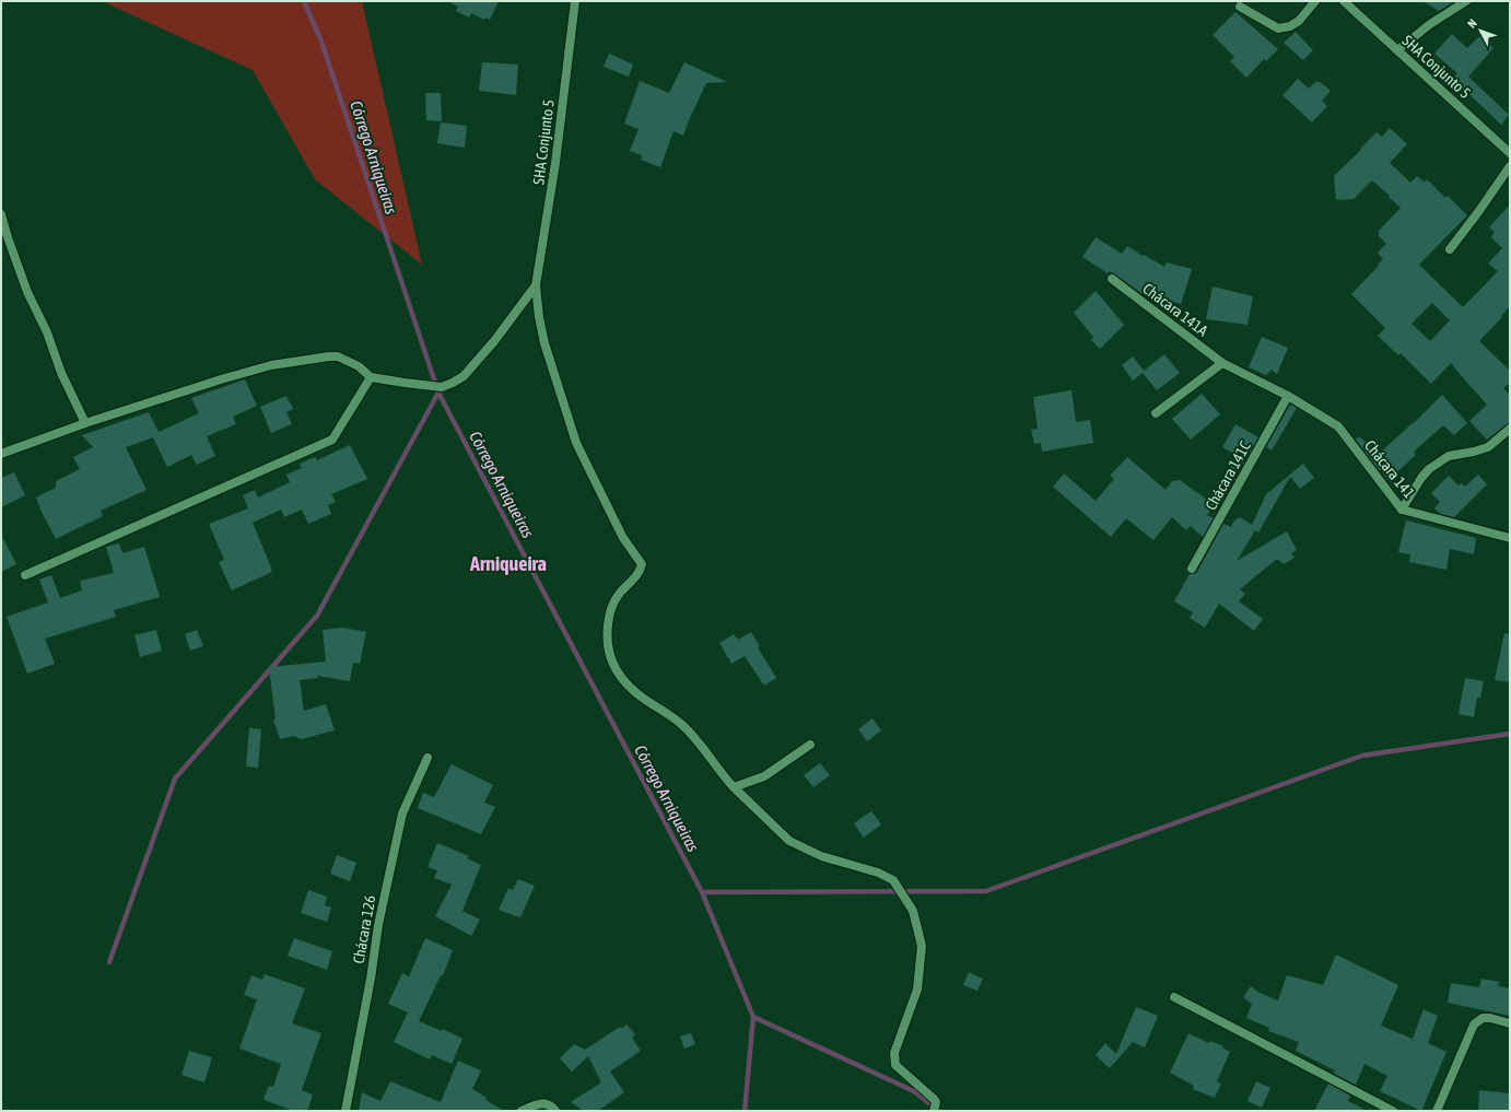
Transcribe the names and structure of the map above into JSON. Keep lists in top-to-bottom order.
{
  "streets": {
    "street": [
      "SHA Conjunto 5",
      "Chácara 141A",
      "Chácara 141",
      "Chácara 141C",
      "Chácara 126"
    ]
  },
  "crossings": [
    ["Chácara 141A", "Chácara 141"],
    ["Chácara 141A", "Chácara 141C"],
    ["Chácara 141", "Chácara 141C"]
  ],
  "districts": ["Arniqueira"],
  "water": ["Córrego Arniqueiras"],
  "north": "top left"
}
